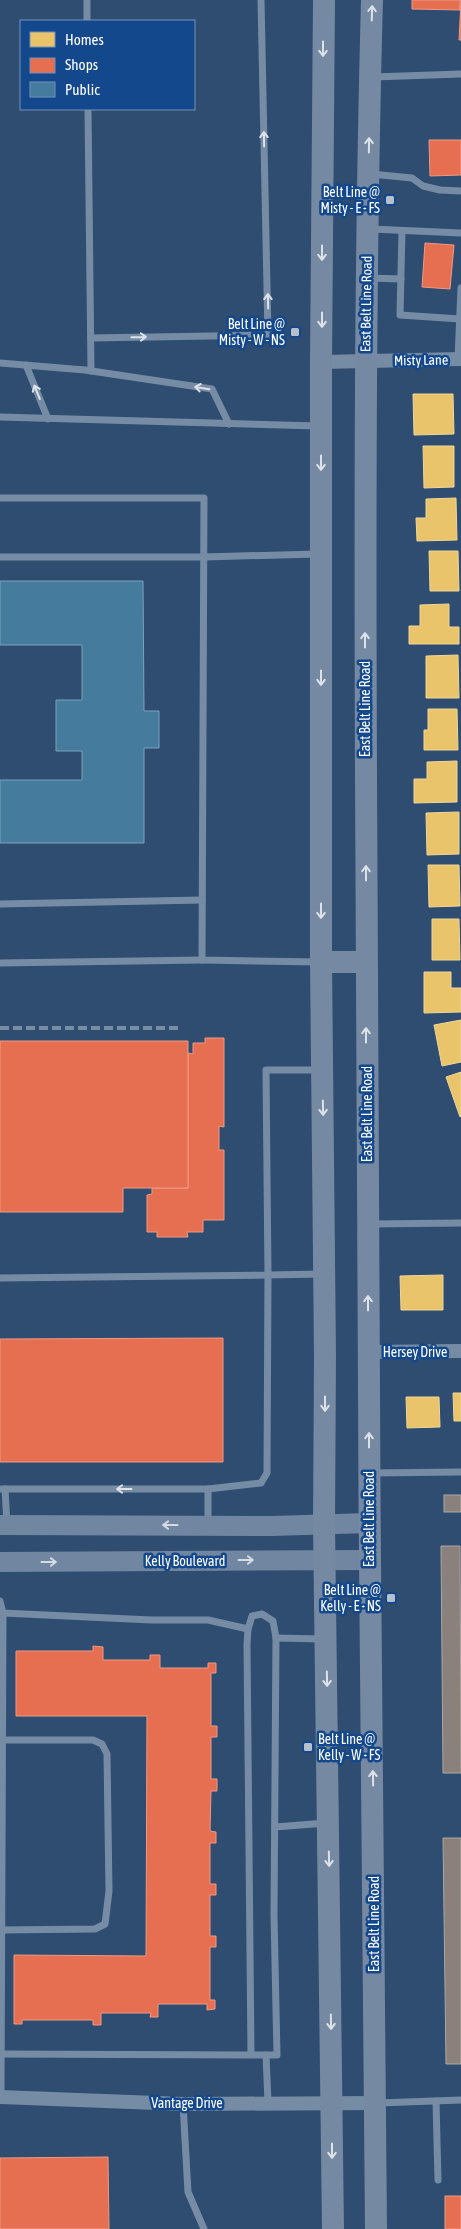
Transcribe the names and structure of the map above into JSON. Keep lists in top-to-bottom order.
{
  "streets": {
    "main road": ["East Belt Line Road"],
    "street": [
      "Misty Lane",
      "Hersey Drive",
      "Kelly Boulevard",
      "Vantage Drive"
    ]
  },
  "crossings": [
    ["East Belt Line Road", "Misty Lane"],
    ["East Belt Line Road", "Hersey Drive"],
    ["East Belt Line Road", "Kelly Boulevard"],
    ["East Belt Line Road", "Vantage Drive"]
  ],
  "places": {
    "transit": [
      "Belt Line @ Misty - E - FS",
      "Belt Line @ Misty - W - NS",
      "Belt Line @ Kelly - E - NS",
      "Belt Line @ Kelly - W - FS"
    ]
  },
  "legend": ["Homes", "Shops", "Public"]
}
